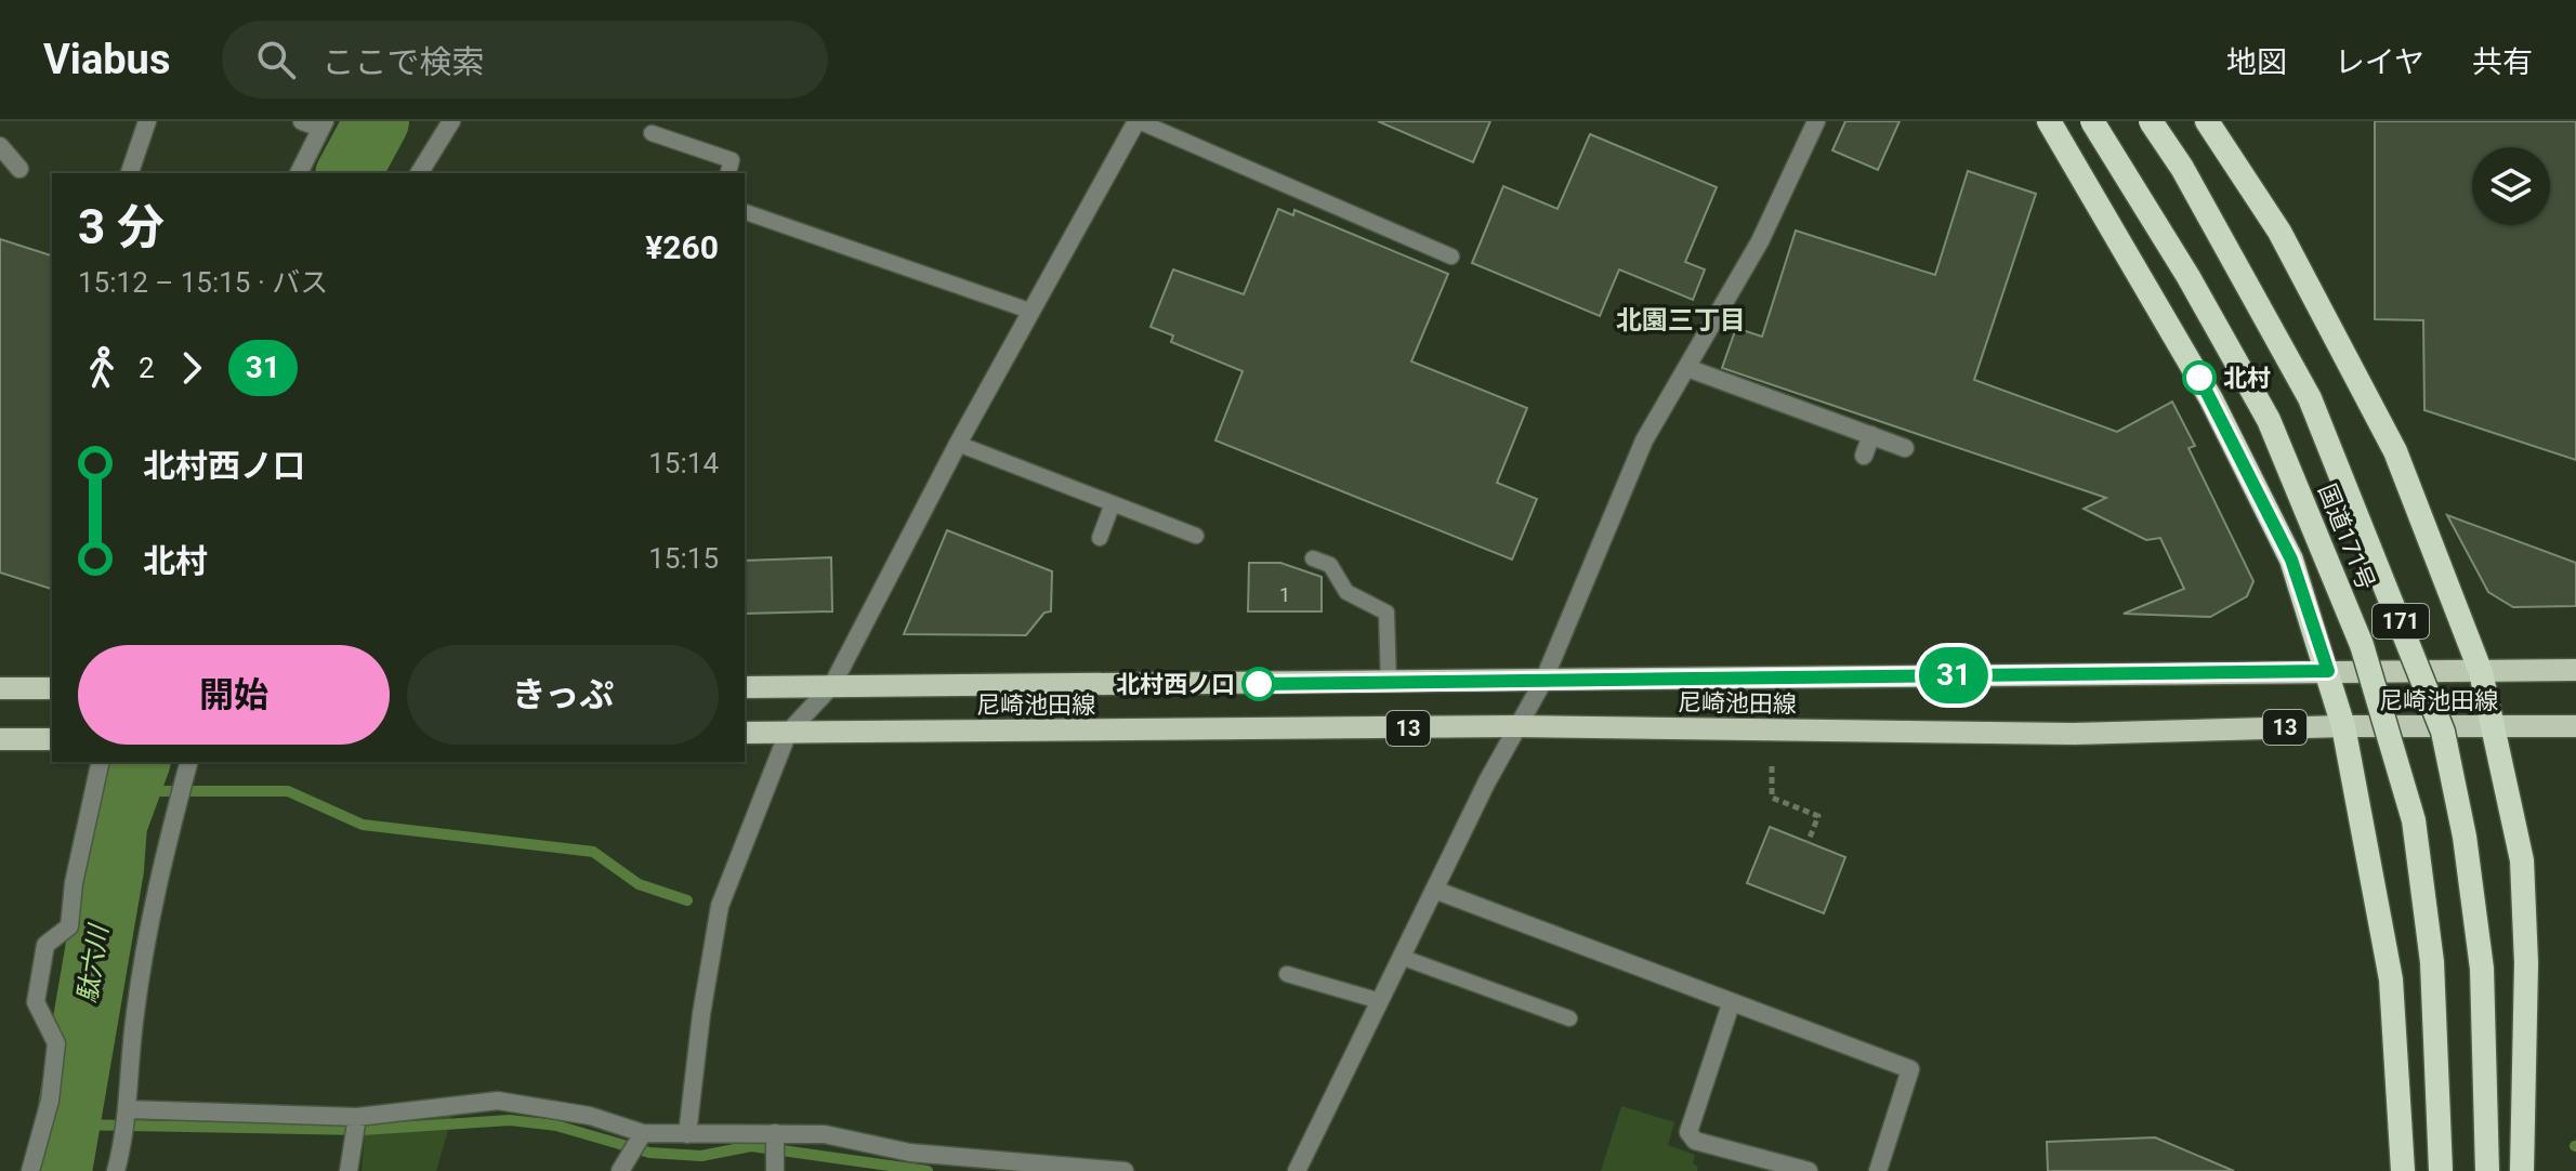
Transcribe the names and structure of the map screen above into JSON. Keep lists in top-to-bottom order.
{
  "streets": {
    "highway": ["国道171号", "171"],
    "main road": ["尼崎池田線", "13"]
  },
  "crossings": [
    ["171", "尼崎池田線"]
  ],
  "districts": ["北園三丁目"],
  "water": ["駄六川"],
  "places": ["北村", "北村西ノ口"],
  "lines": ["bus line 31"],
  "house_numbers": ["1"],
  "page": {
    "header": "Viabus",
    "search": "ここで検索",
    "nav": ["地図", "レイヤ", "共有"],
    "on_map": "31",
    "heading": ["3 分", "15:12 – 15:15 · バス", "¥260"],
    "legs": ["2", "31"],
    "list": [
      {
        "name": "北村西ノ口",
        "value": "15:14"
      },
      {
        "name": "北村",
        "value": "15:15"
      }
    ],
    "buttons": ["開始", "きっぷ"]
  }
}
